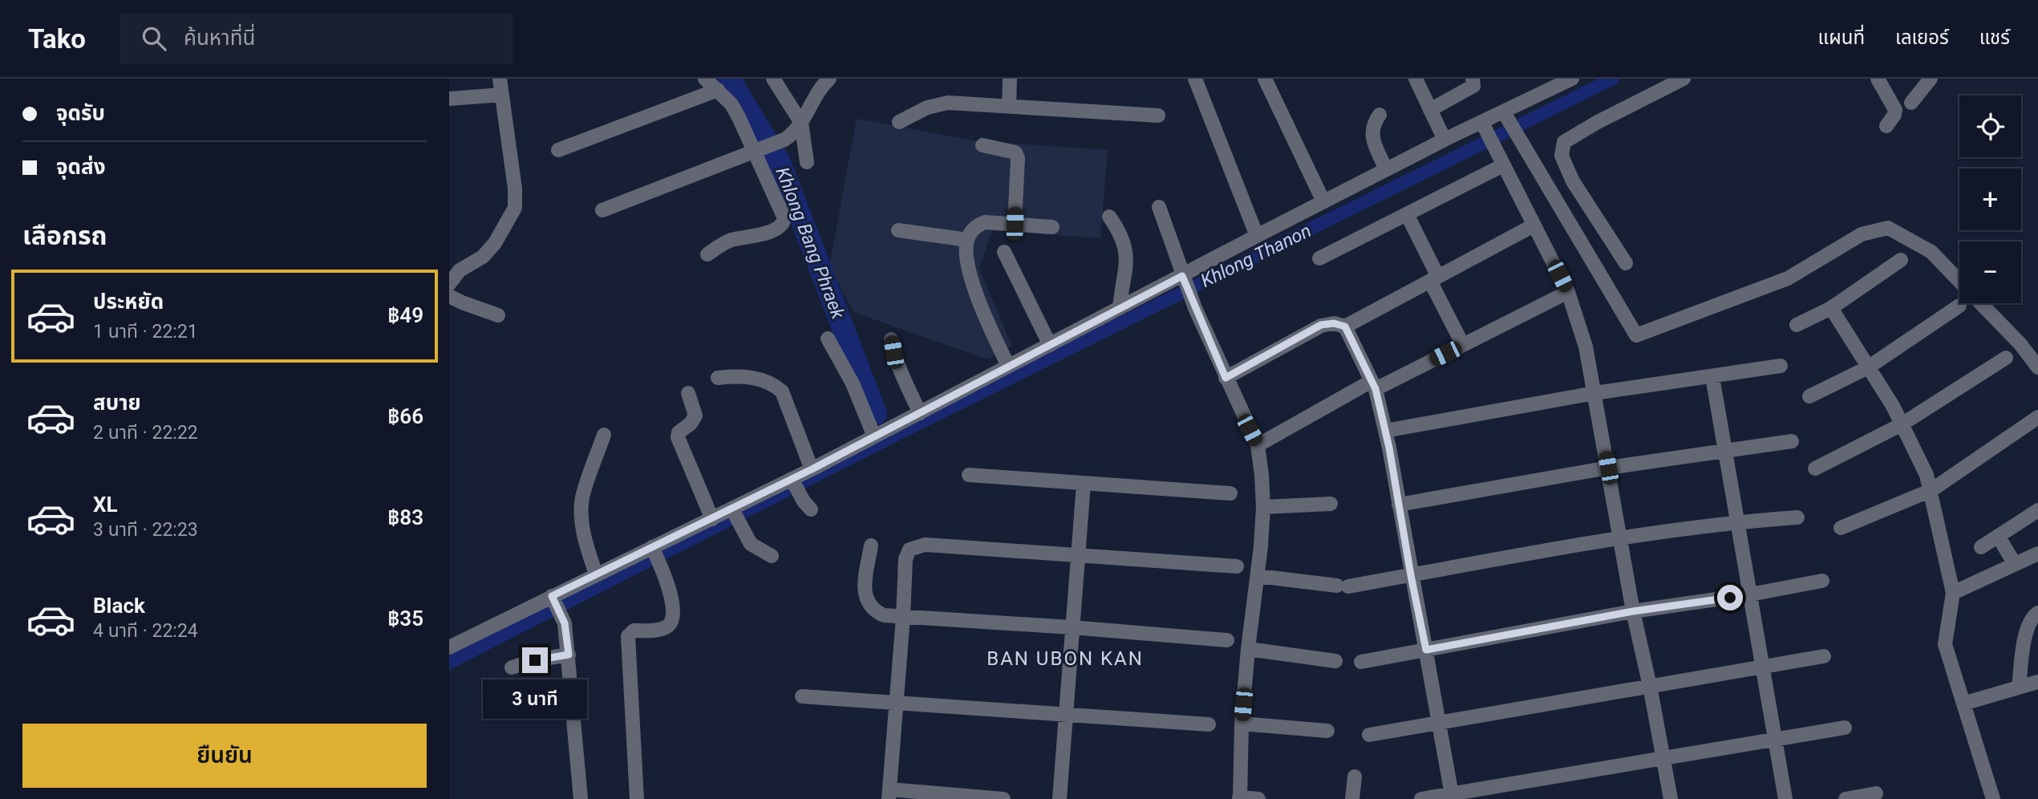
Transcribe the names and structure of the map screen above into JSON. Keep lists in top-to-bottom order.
{
  "districts": ["BAN UBON KAN"],
  "water": ["Khlong Bang Phraek", "Khlong Thanon"],
  "page": {
    "header": "Tako",
    "search": "ค้นหาที่นี่",
    "nav": ["แผนที่", "เลเยอร์", "แชร์"],
    "banner": ["จุดรับ", "จุดส่ง"],
    "map_buttons": ["+", "−"],
    "heading": "เลือกรถ",
    "list": [
      {
        "name": "ประหยัด",
        "note": "1 นาที · 22:21",
        "value": "฿49"
      },
      {
        "name": "สบาย",
        "note": "2 นาที · 22:22",
        "value": "฿66"
      },
      {
        "name": "XL",
        "note": "3 นาที · 22:23",
        "value": "฿83"
      },
      {
        "name": "Black",
        "note": "4 นาที · 22:24",
        "value": "฿35"
      }
    ],
    "bubble": "3 นาที",
    "buttons": "ยืนยัน"
  }
}
